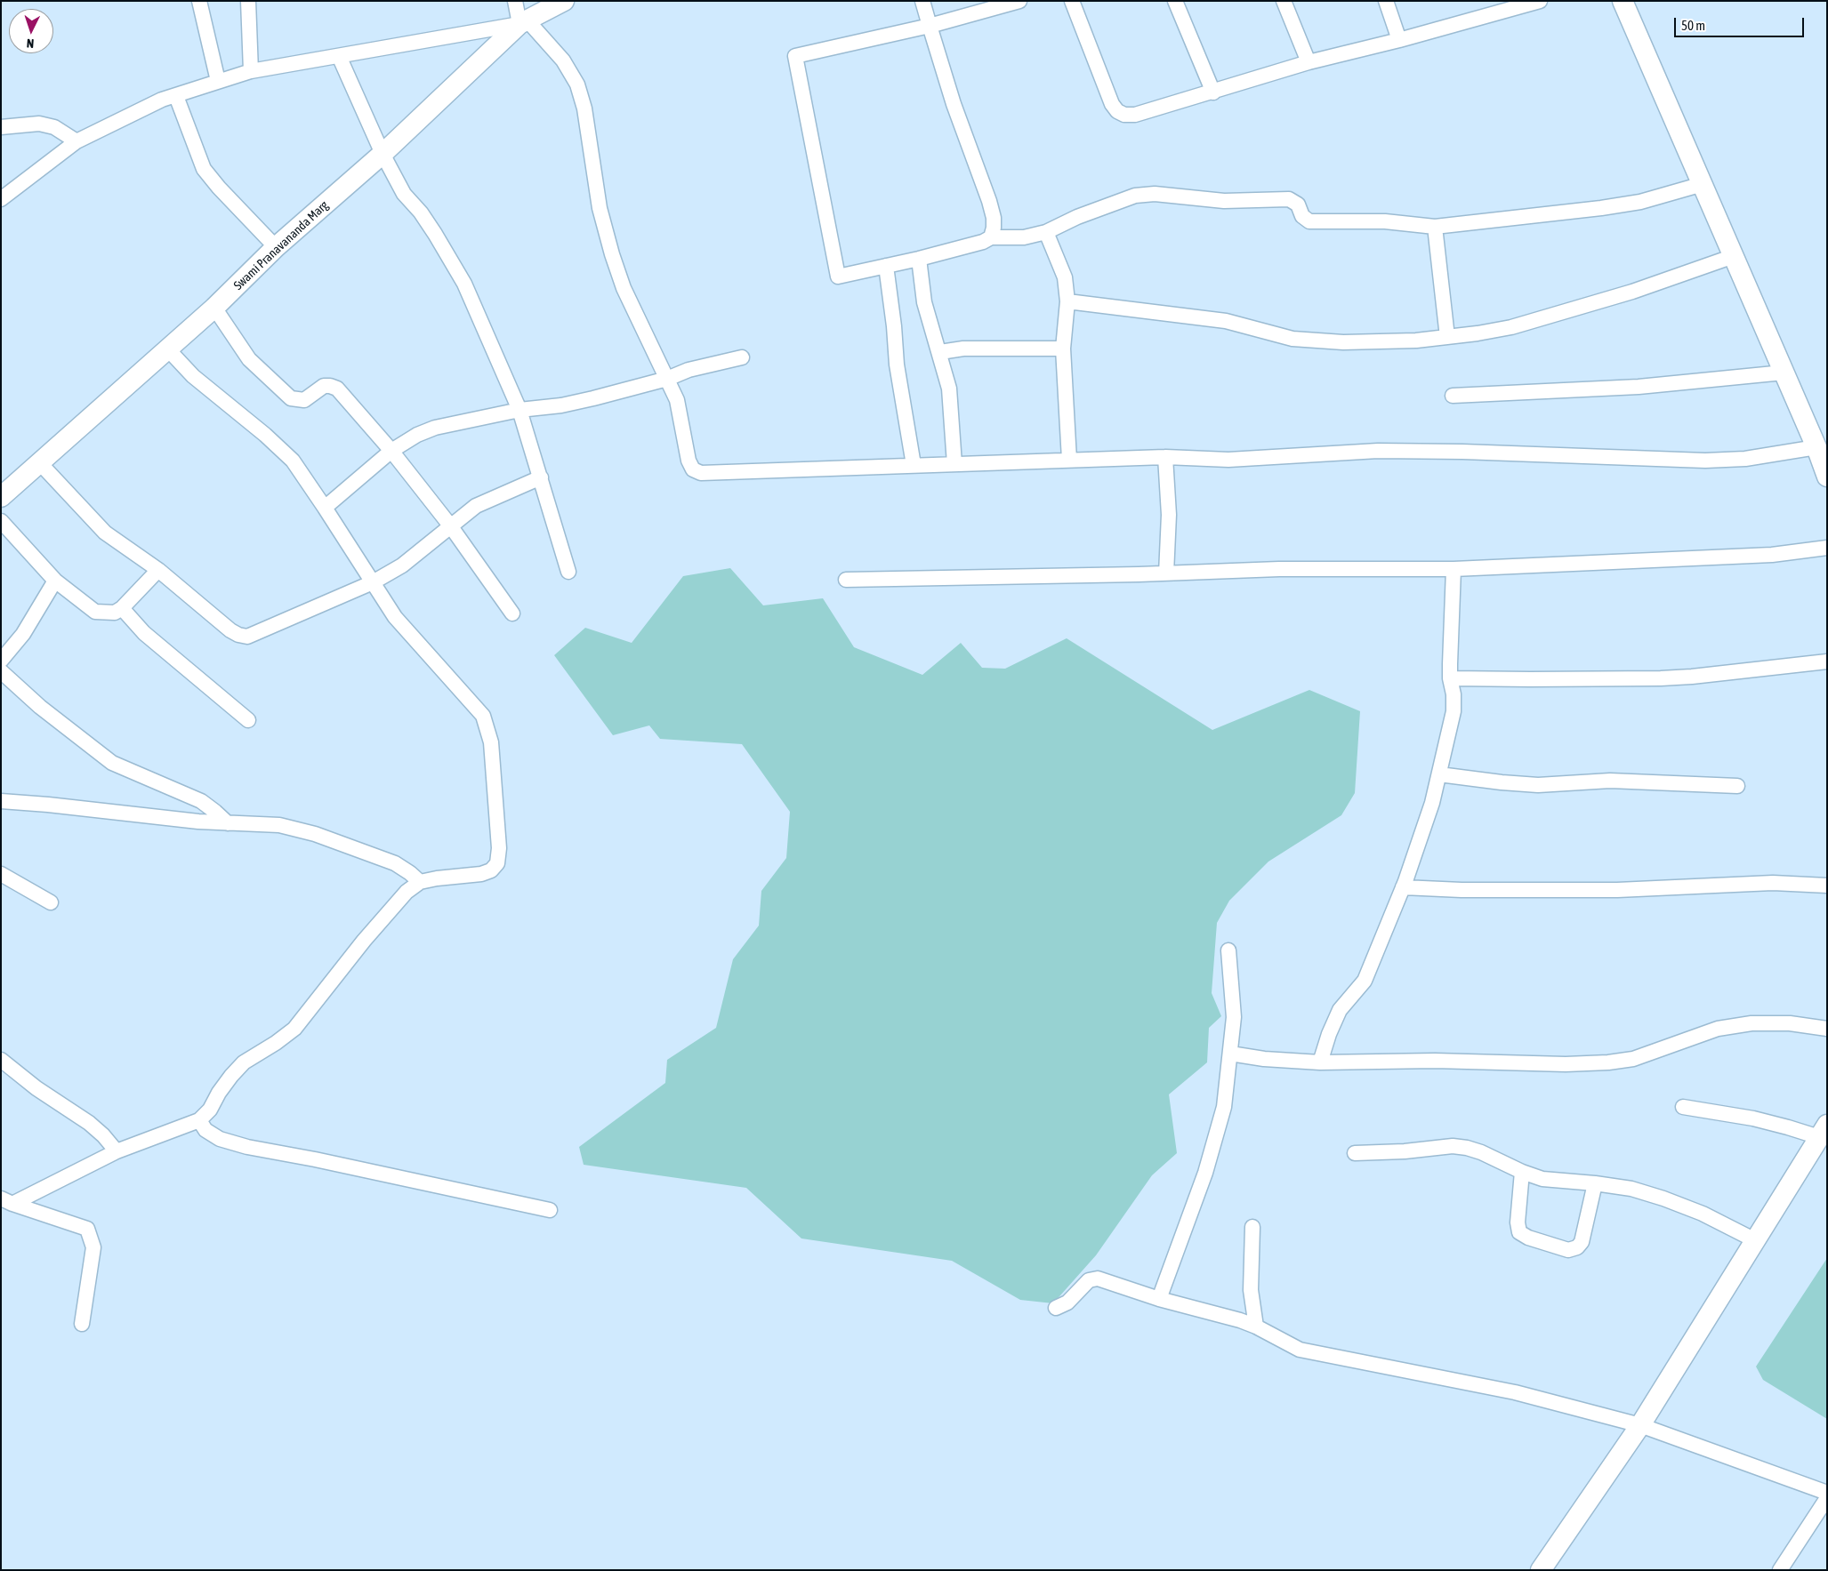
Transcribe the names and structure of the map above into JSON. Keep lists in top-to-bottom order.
{
  "streets": {
    "main road": ["Swami Pranavananda Marg"]
  },
  "scale_bar": "50 m",
  "north": "bottom"
}
